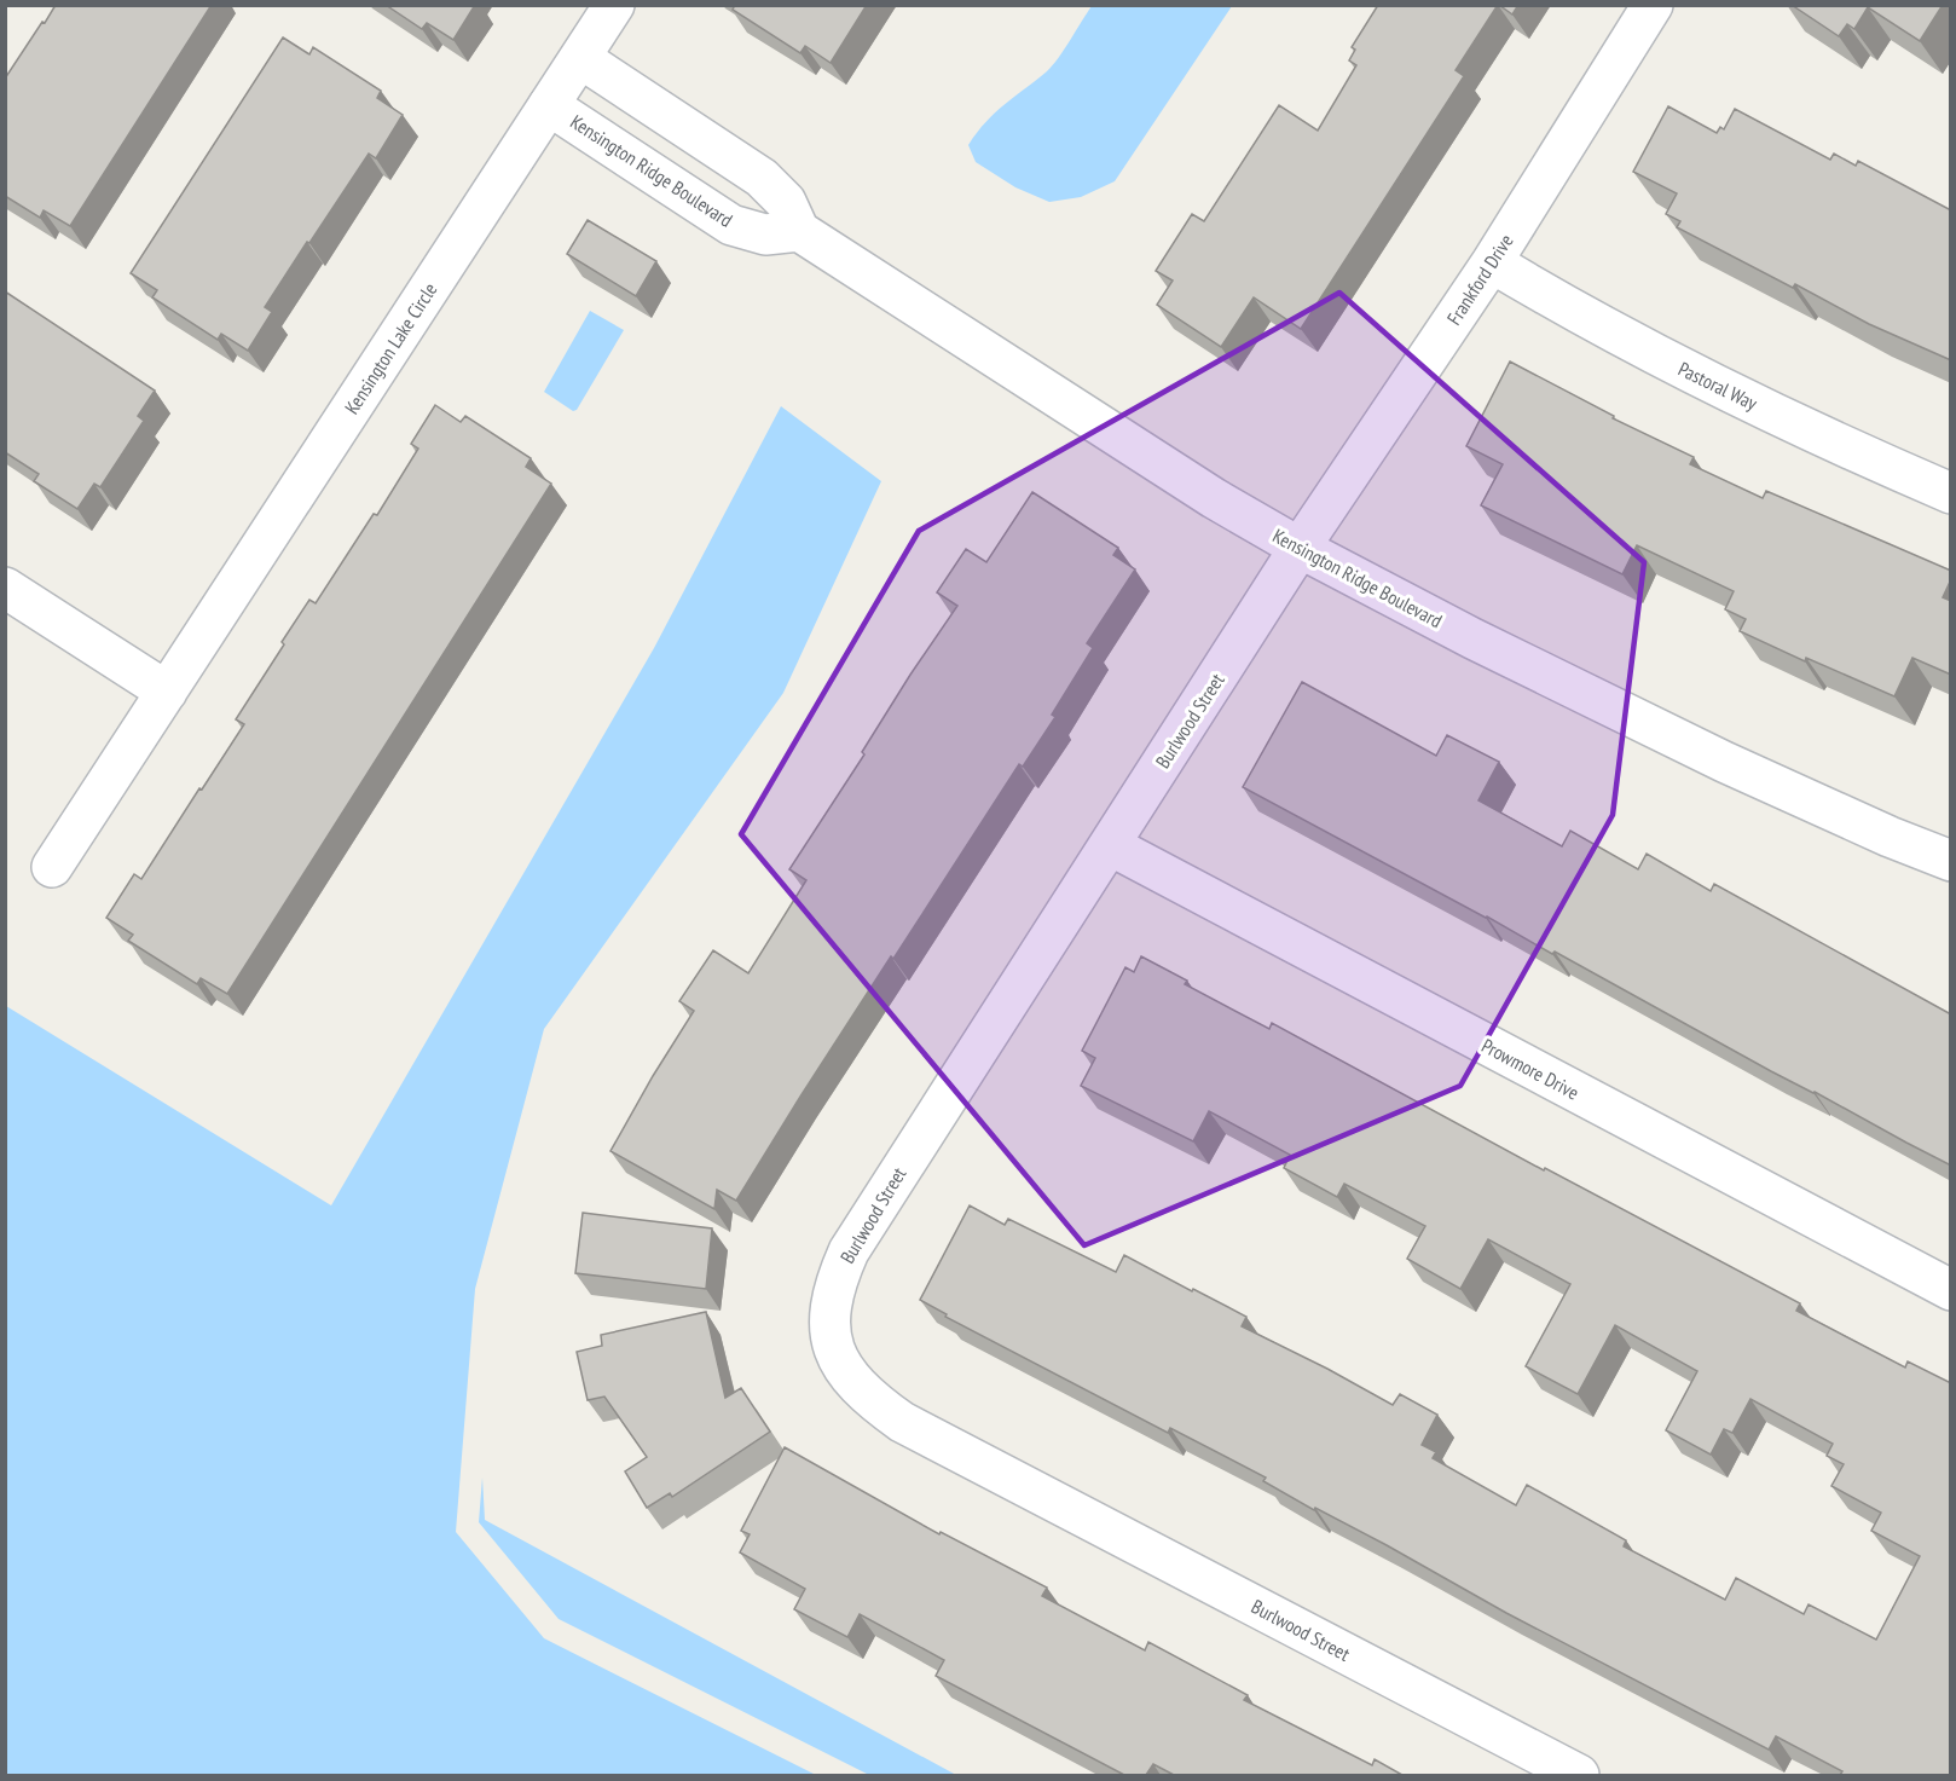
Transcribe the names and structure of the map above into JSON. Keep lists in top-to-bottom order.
{
  "streets": {
    "street": [
      "Kensington Ridge Boulevard",
      "Frankford Drive",
      "Kensington Lake Circle",
      "Pastoral Way",
      "Burlwood Street",
      "Prowmore Drive"
    ]
  },
  "crossings": [
    ["Kensington Ridge Boulevard", "Frankford Drive"],
    ["Kensington Ridge Boulevard", "Kensington Lake Circle"],
    ["Kensington Ridge Boulevard", "Burlwood Street"],
    ["Frankford Drive", "Pastoral Way"],
    ["Frankford Drive", "Burlwood Street"],
    ["Burlwood Street", "Prowmore Drive"]
  ]
}
